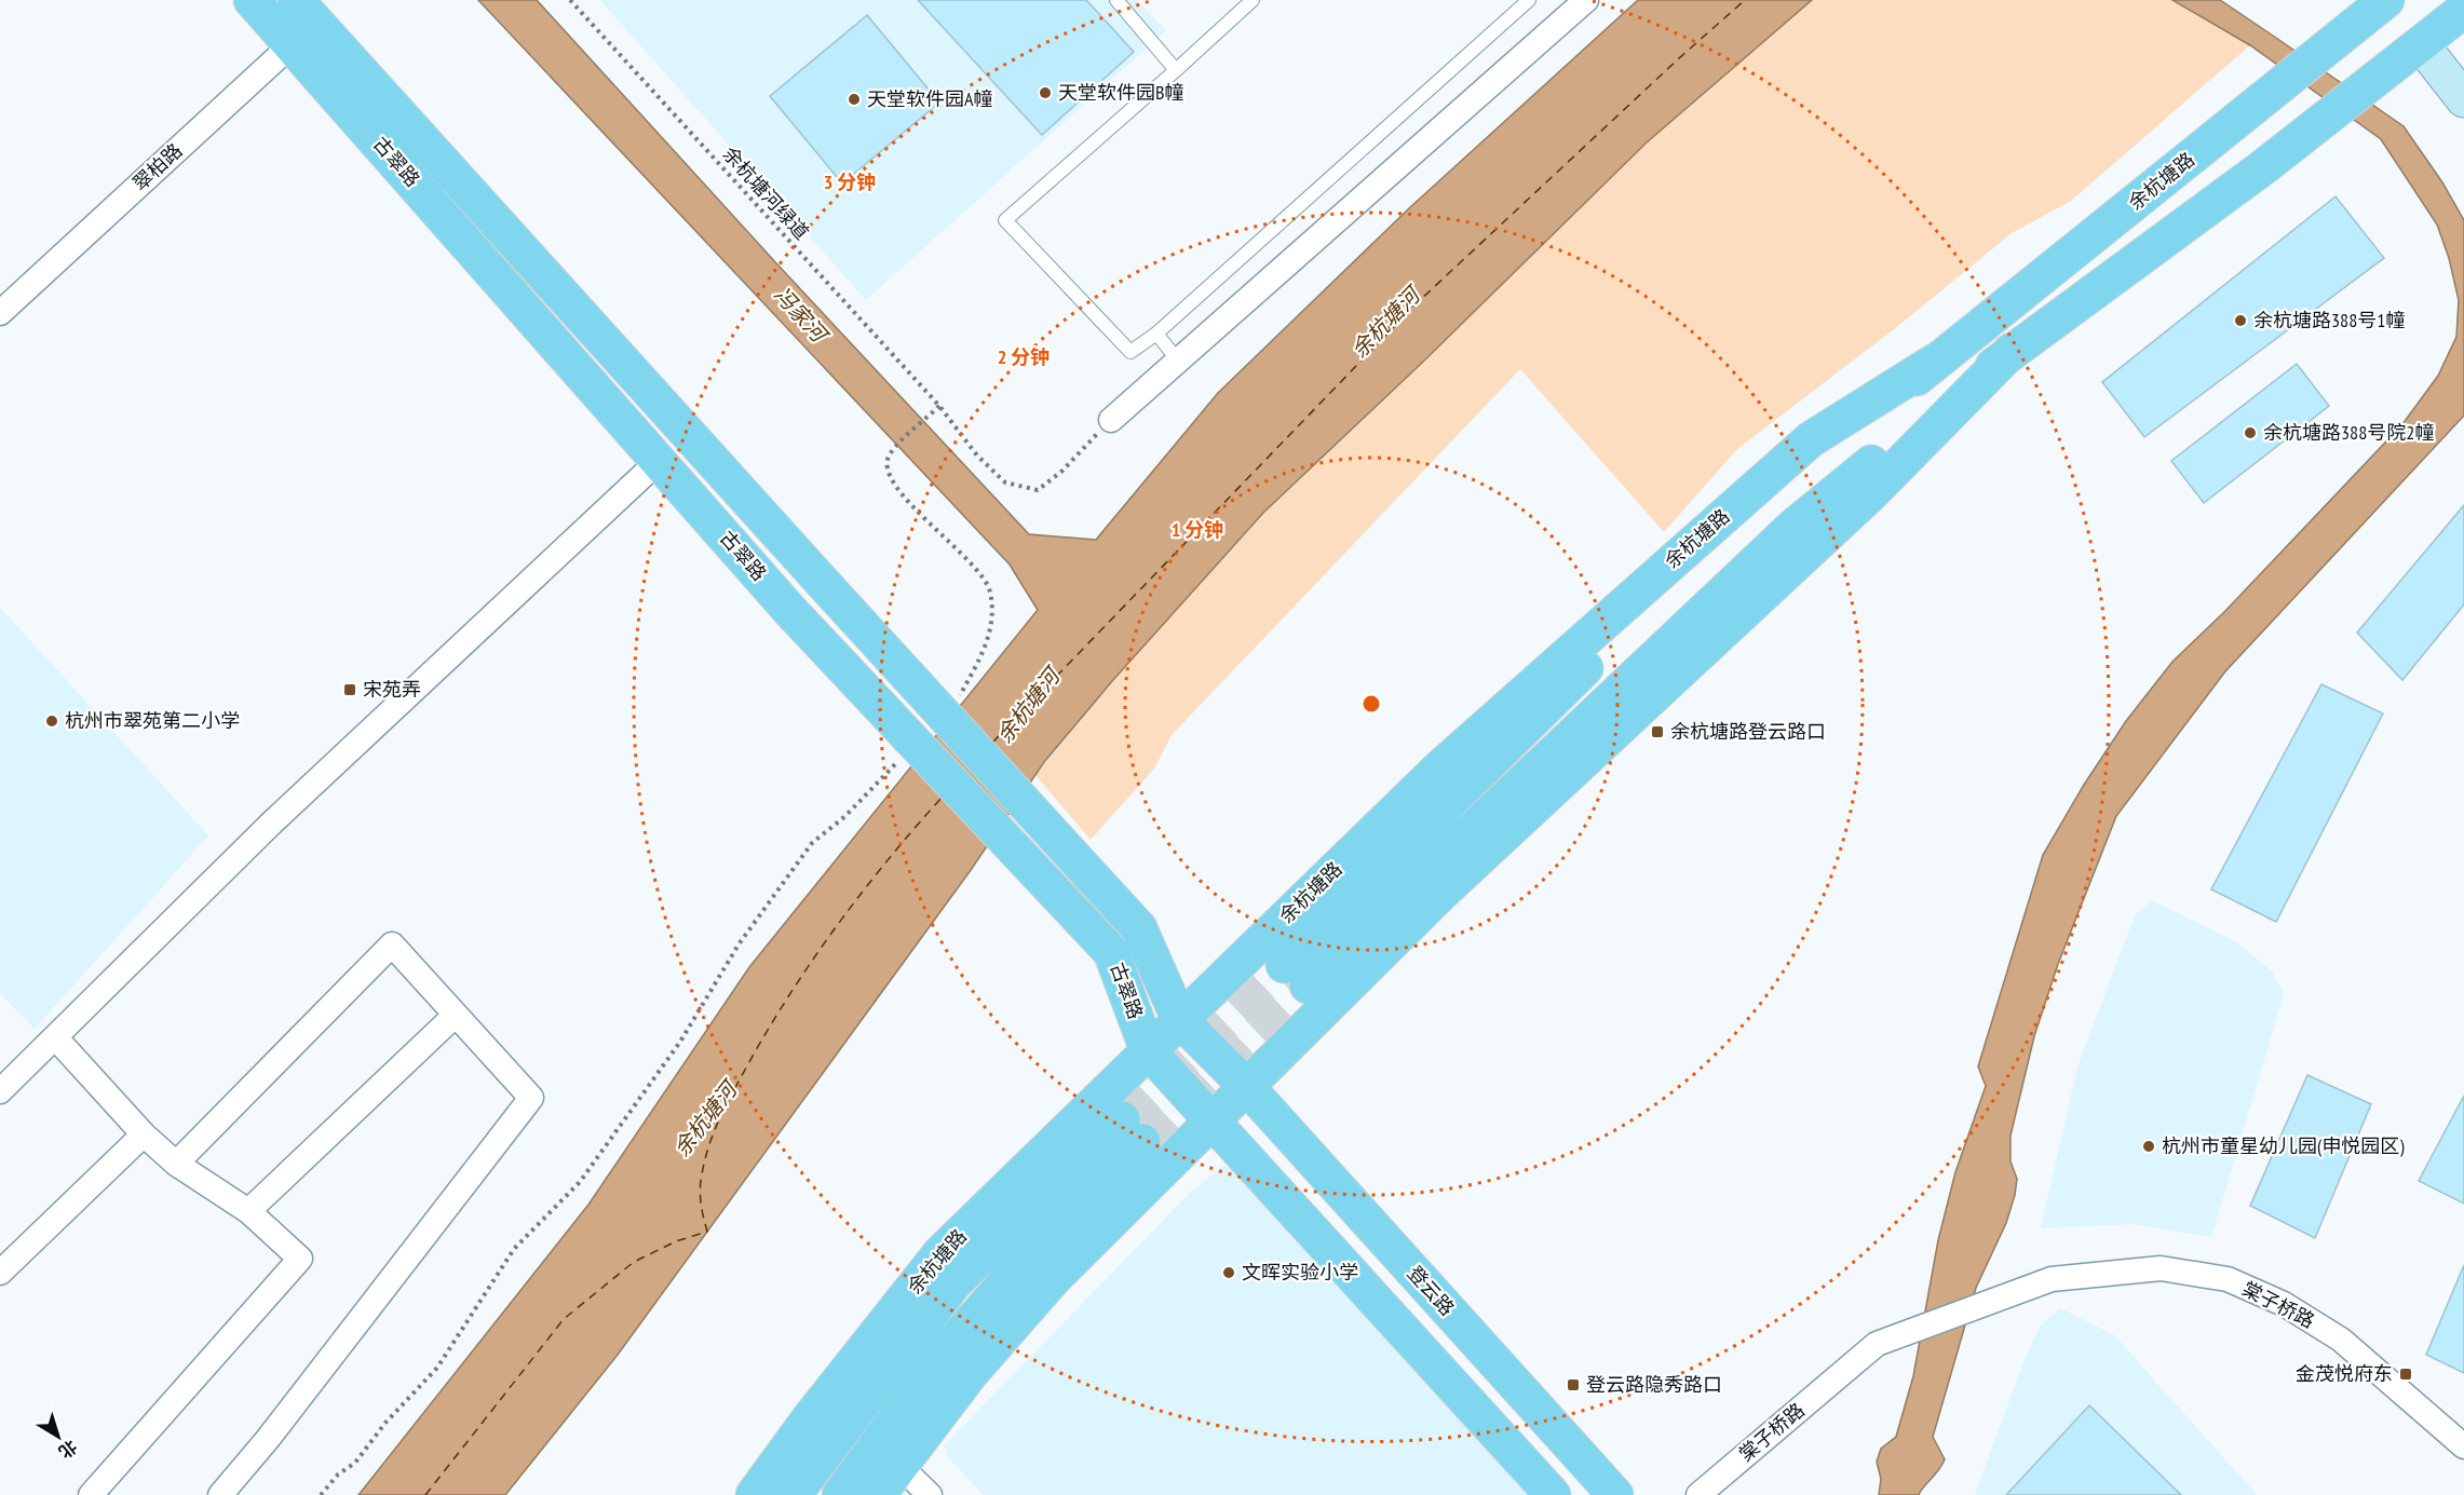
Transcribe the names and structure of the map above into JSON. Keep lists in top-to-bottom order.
{
  "streets": {
    "main road": ["古翠路", "余杭塘路", "登云路"],
    "street": ["翠柏路", "棠子桥路"],
    "path": ["余杭塘河绿道"]
  },
  "crossings": [
    ["古翠路", "翠柏路"],
    ["古翠路", "余杭塘路"],
    ["古翠路", "登云路"],
    ["余杭塘路", "登云路"]
  ],
  "water": ["冯家河", "余杭塘河"],
  "places": {
    "other": [
      "天堂软件园B幢",
      "天堂软件园A幢",
      "余杭塘路388号1幢",
      "余杭塘路388号院2幢",
      "杭州市翠苑第二小学",
      "杭州市童星幼儿园(申悦园区)",
      "文晖实验小学"
    ],
    "transit": [
      "宋苑弄",
      "余杭塘路登云路口",
      "金茂悦府东",
      "登云路隐秀路口"
    ]
  },
  "north": "bottom right",
  "rings": ["3 分钟", "2 分钟", "1 分钟"]
}
